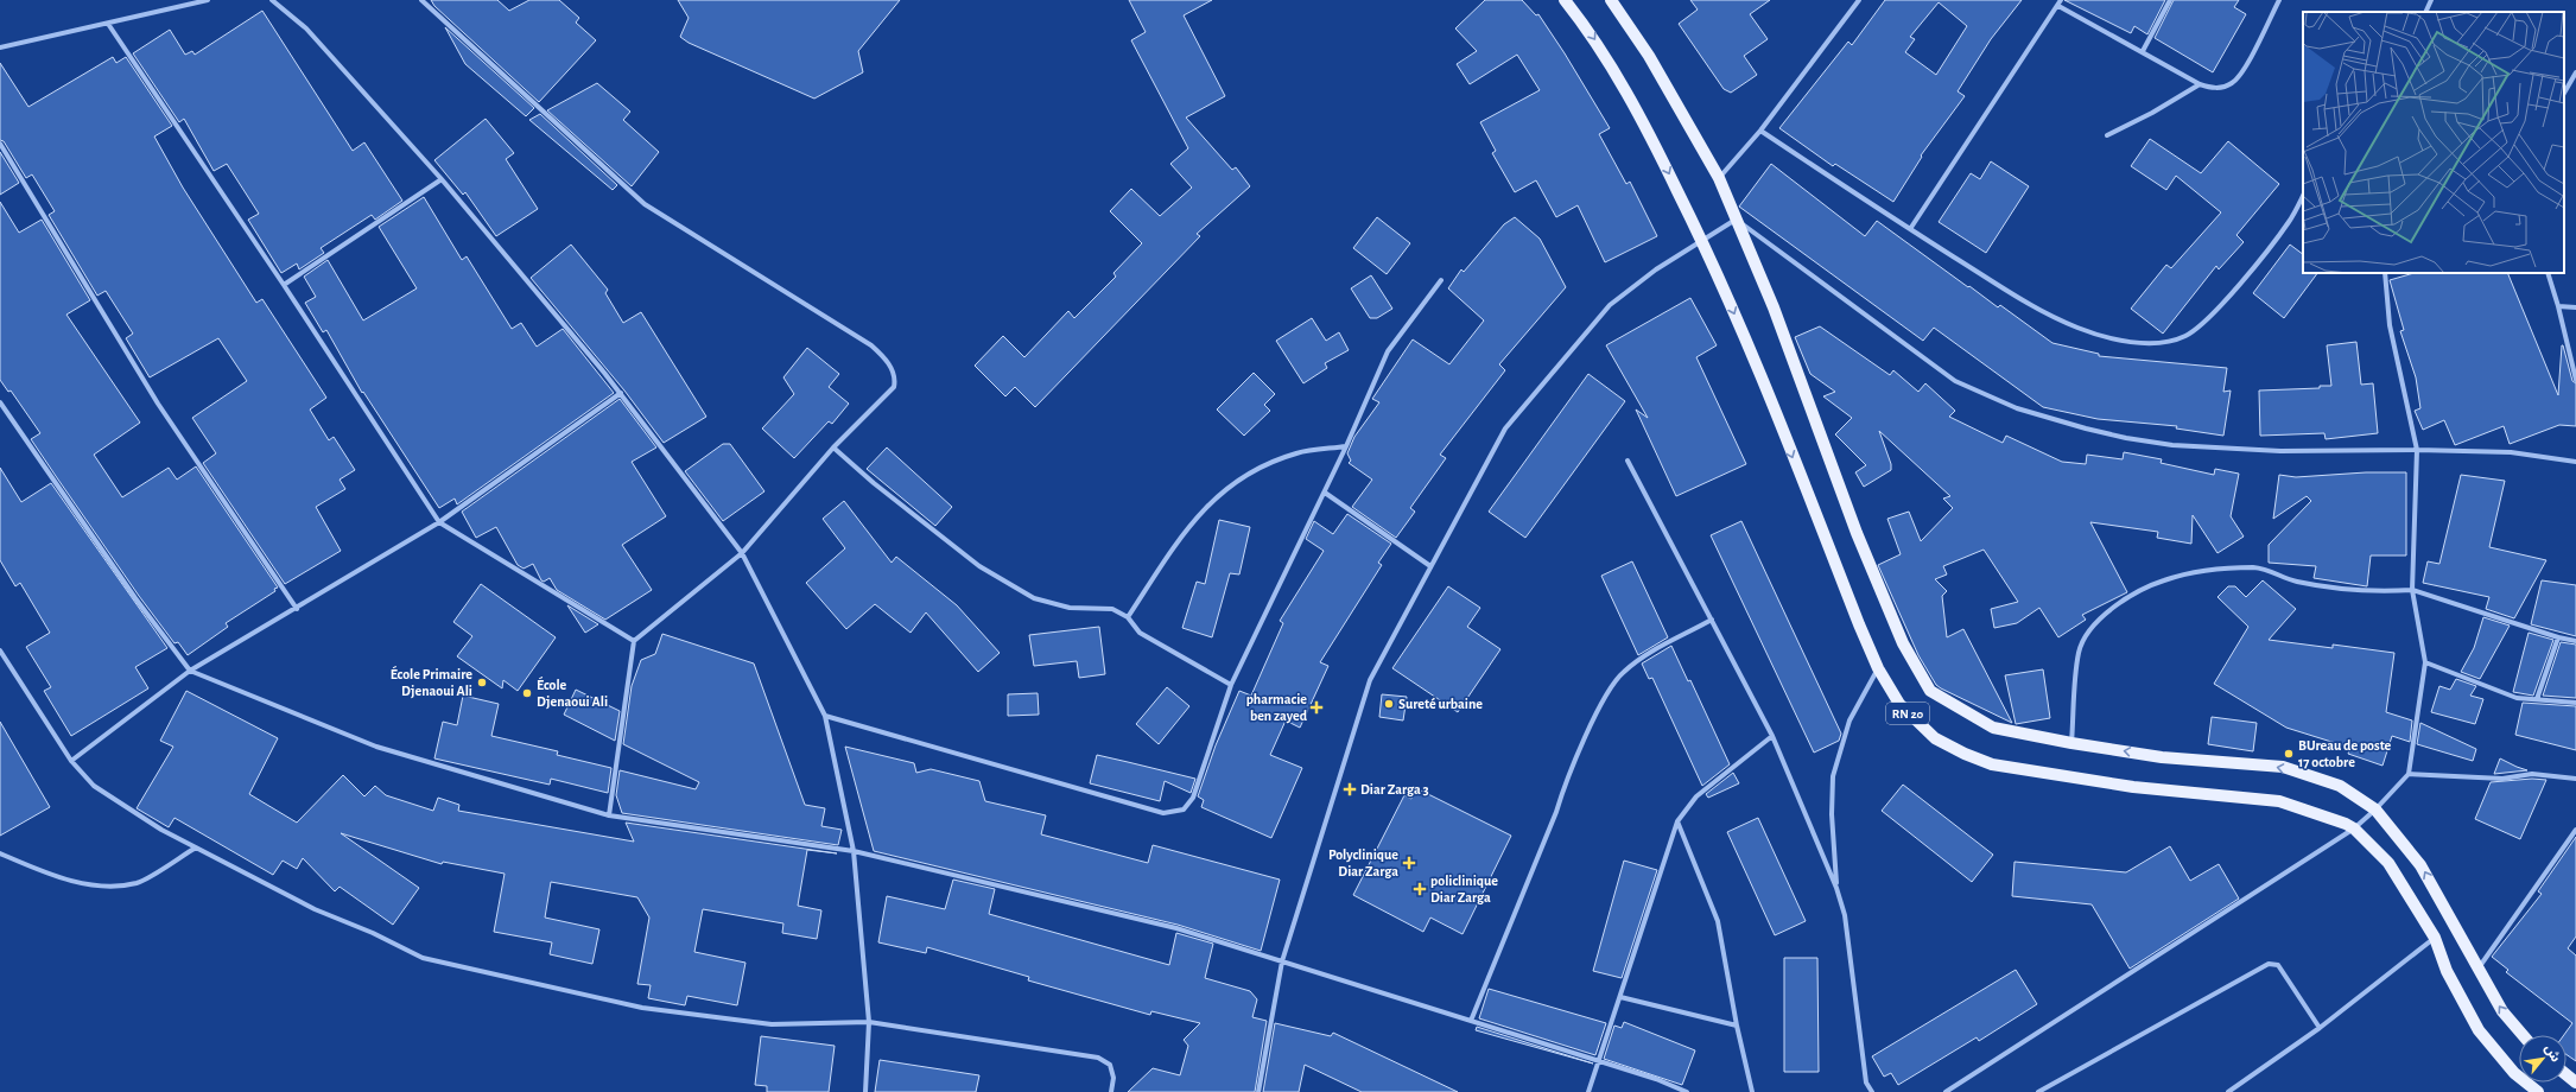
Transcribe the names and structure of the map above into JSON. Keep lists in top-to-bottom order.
{
  "streets": {
    "main road": ["RN 20"]
  },
  "places": {
    "other": [
      "École Primaire Djenaoui Ali",
      "École Djenaoui Ali",
      "Sureté urbaine",
      "BUreau de poste 17 octobre"
    ],
    "health": [
      "pharmacie ben zayed",
      "Diar Zarga 3",
      "Polyclinique Diar Zarga",
      "policlinique Diar Zarga"
    ]
  },
  "north": "top right"
}
